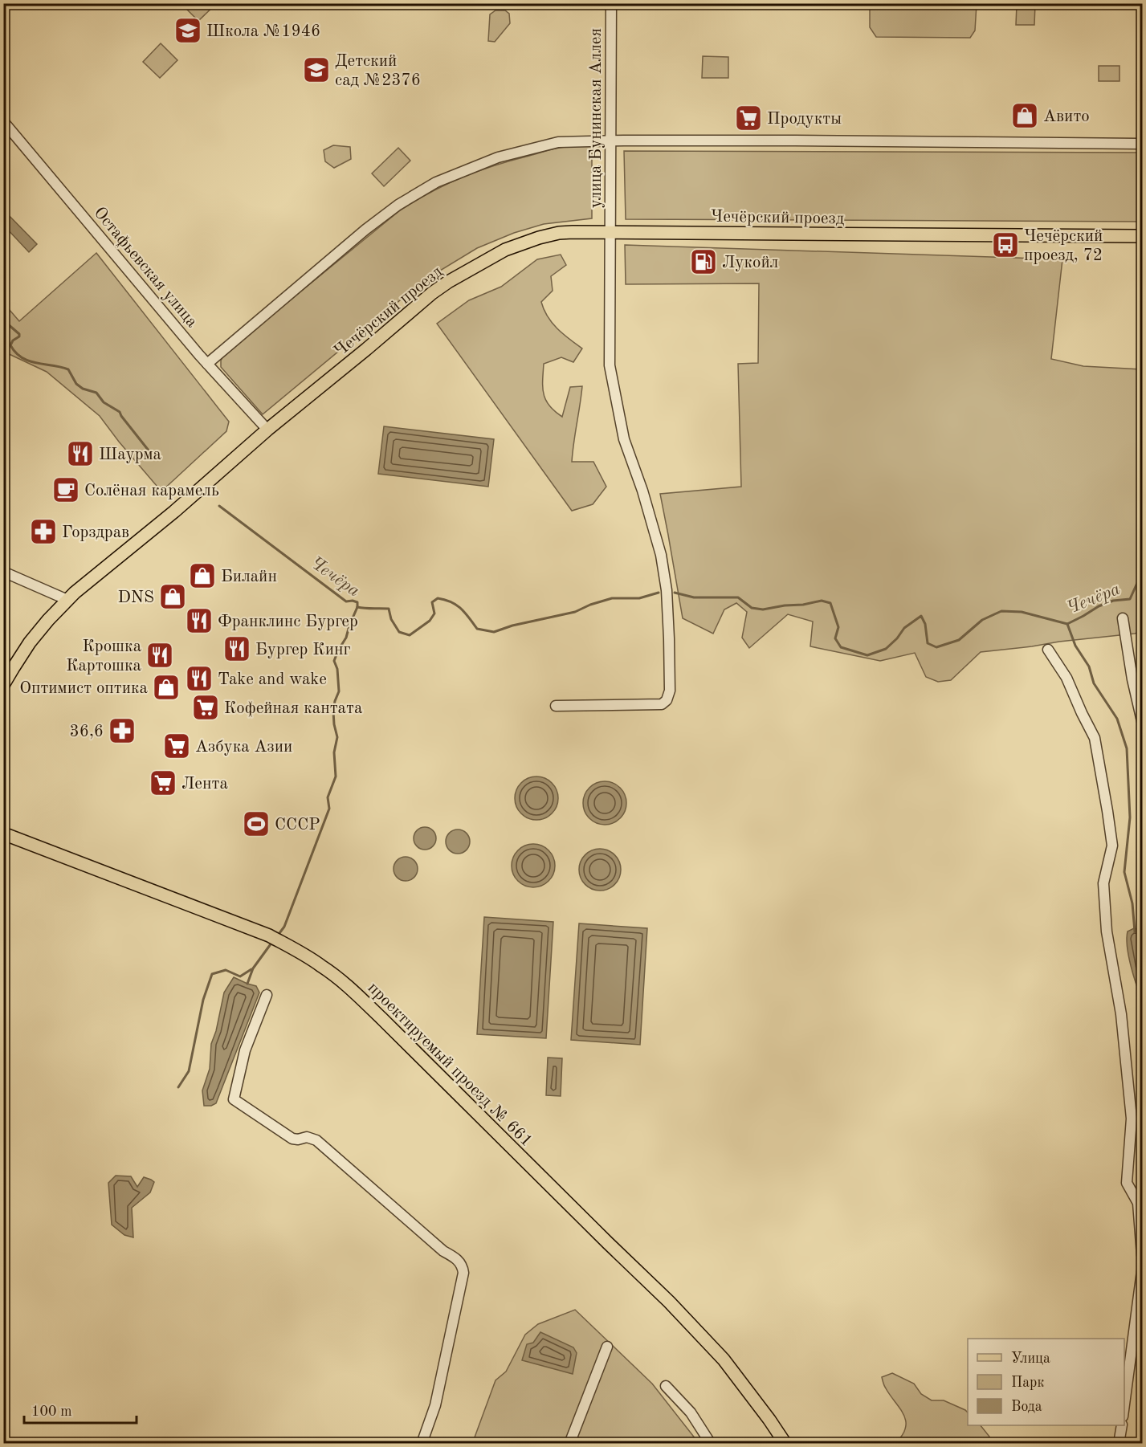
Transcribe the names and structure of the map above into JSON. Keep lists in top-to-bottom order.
{
  "streets": {
    "main road": ["Чечёрский проезд", "проектируемый проезд № 661"],
    "street": ["улица Бунинская Аллея", "Остафьевская улица"]
  },
  "crossings": [
    ["улица Бунинская Аллея", "Чечёрский проезд"],
    ["Чечёрский проезд", "Остафьевская улица"]
  ],
  "water": ["Чечёра"],
  "places": {
    "school or university": ["Школа №1946", "Детский сад №2376"],
    "shop": [
      "Авито",
      "Билайн",
      "DNS",
      "Оптимист оптика"
    ],
    "supermarket": [
      "Продукты",
      "Кофейная кантата",
      "Азбука Азии",
      "Лента"
    ],
    "bus stop": ["Чечёрский проезд, 72"],
    "fuel station": ["Лукойл"],
    "restaurant": [
      "Шаурма",
      "Франклинс Бургер",
      "Бургер Кинг",
      "Крошка Картошка",
      "Take and wake"
    ],
    "cafe": ["Солёная карамель"],
    "pharmacy": ["Горздрав", "36,6"],
    "sports": ["СССР"]
  },
  "legend": ["Улица", "Парк", "Вода"],
  "scale_bar": "100 m"
}
